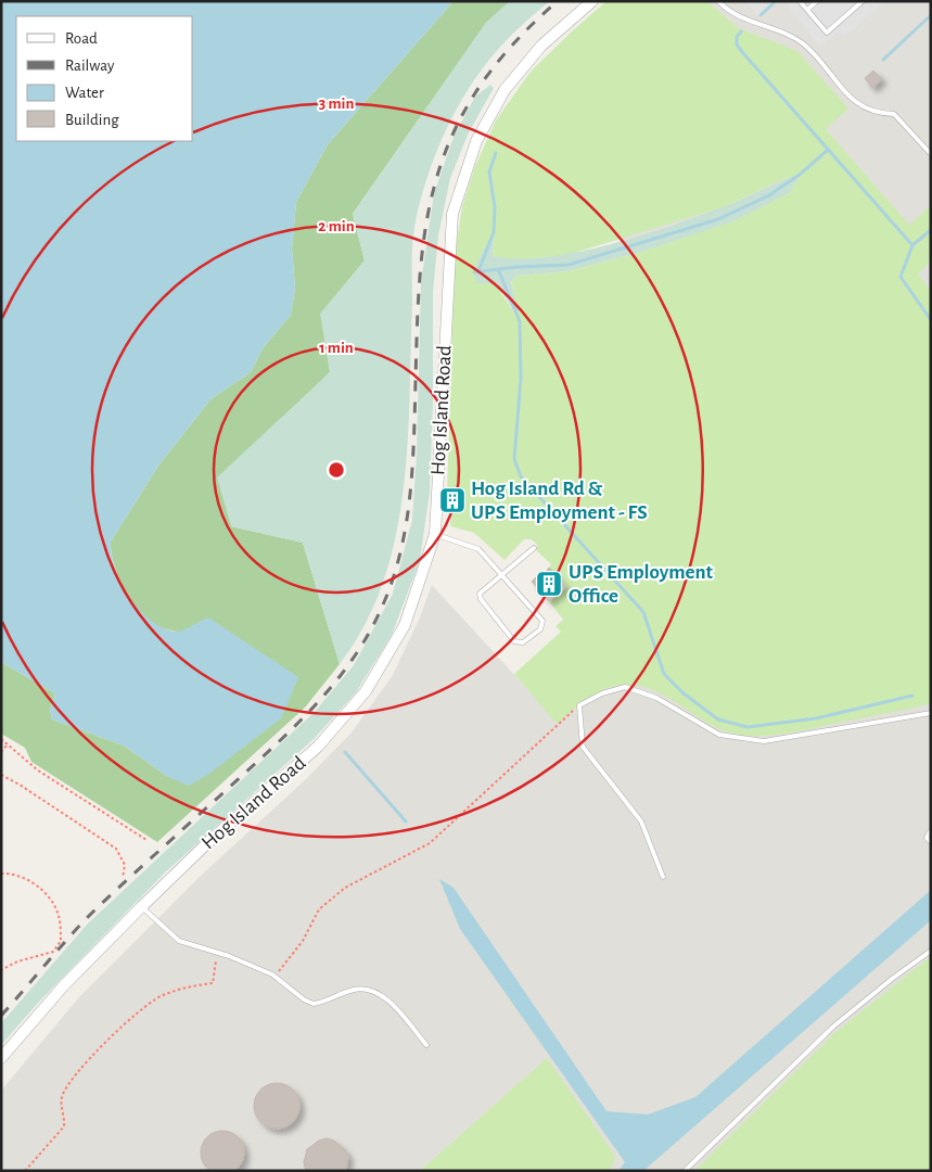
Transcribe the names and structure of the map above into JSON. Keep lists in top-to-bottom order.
{
  "streets": {
    "street": ["Hog Island Road"]
  },
  "places": {
    "building": ["Hog Island Rd & UPS Employment - FS", "UPS Employment Office"]
  },
  "legend": [
    "Road",
    "Railway",
    "Water",
    "Building"
  ],
  "rings": ["3 min", "2 min", "1 min"]
}
